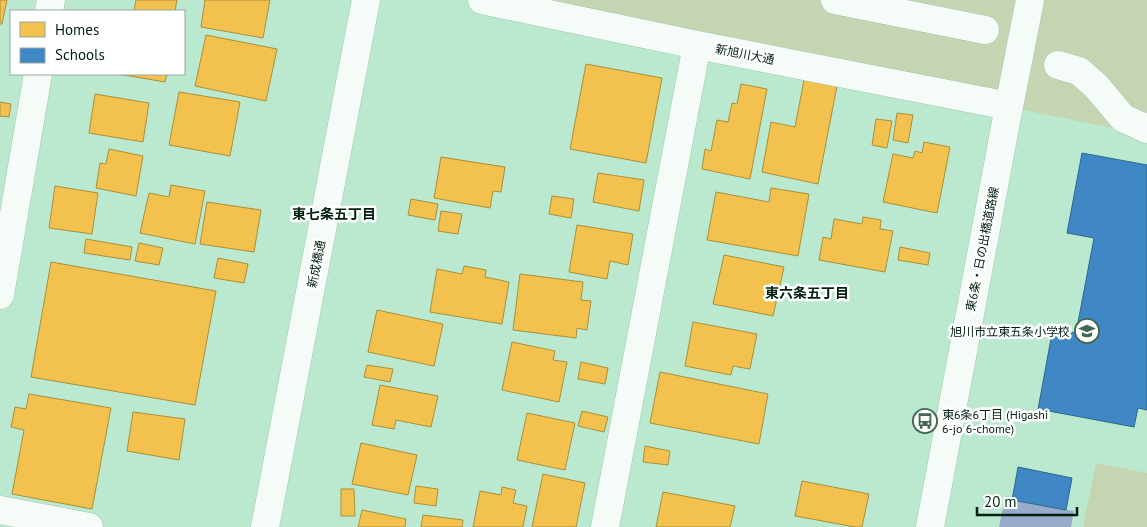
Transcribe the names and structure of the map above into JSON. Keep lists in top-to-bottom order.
{
  "streets": {
    "street": ["新旭川大通", "東6条・日の出橋道路線", "新成橋通"]
  },
  "crossings": [
    ["新旭川大通", "東6条・日の出橋道路線"]
  ],
  "districts": ["東七条五丁目", "東六条五丁目"],
  "places": {
    "school or university": ["旭川市立東五条小学校"],
    "bus stop": ["東6条6丁目 (Higashi 6-jo 6-chome)"]
  },
  "legend": ["Homes", "Schools"],
  "scale_bar": "20 m"
}
